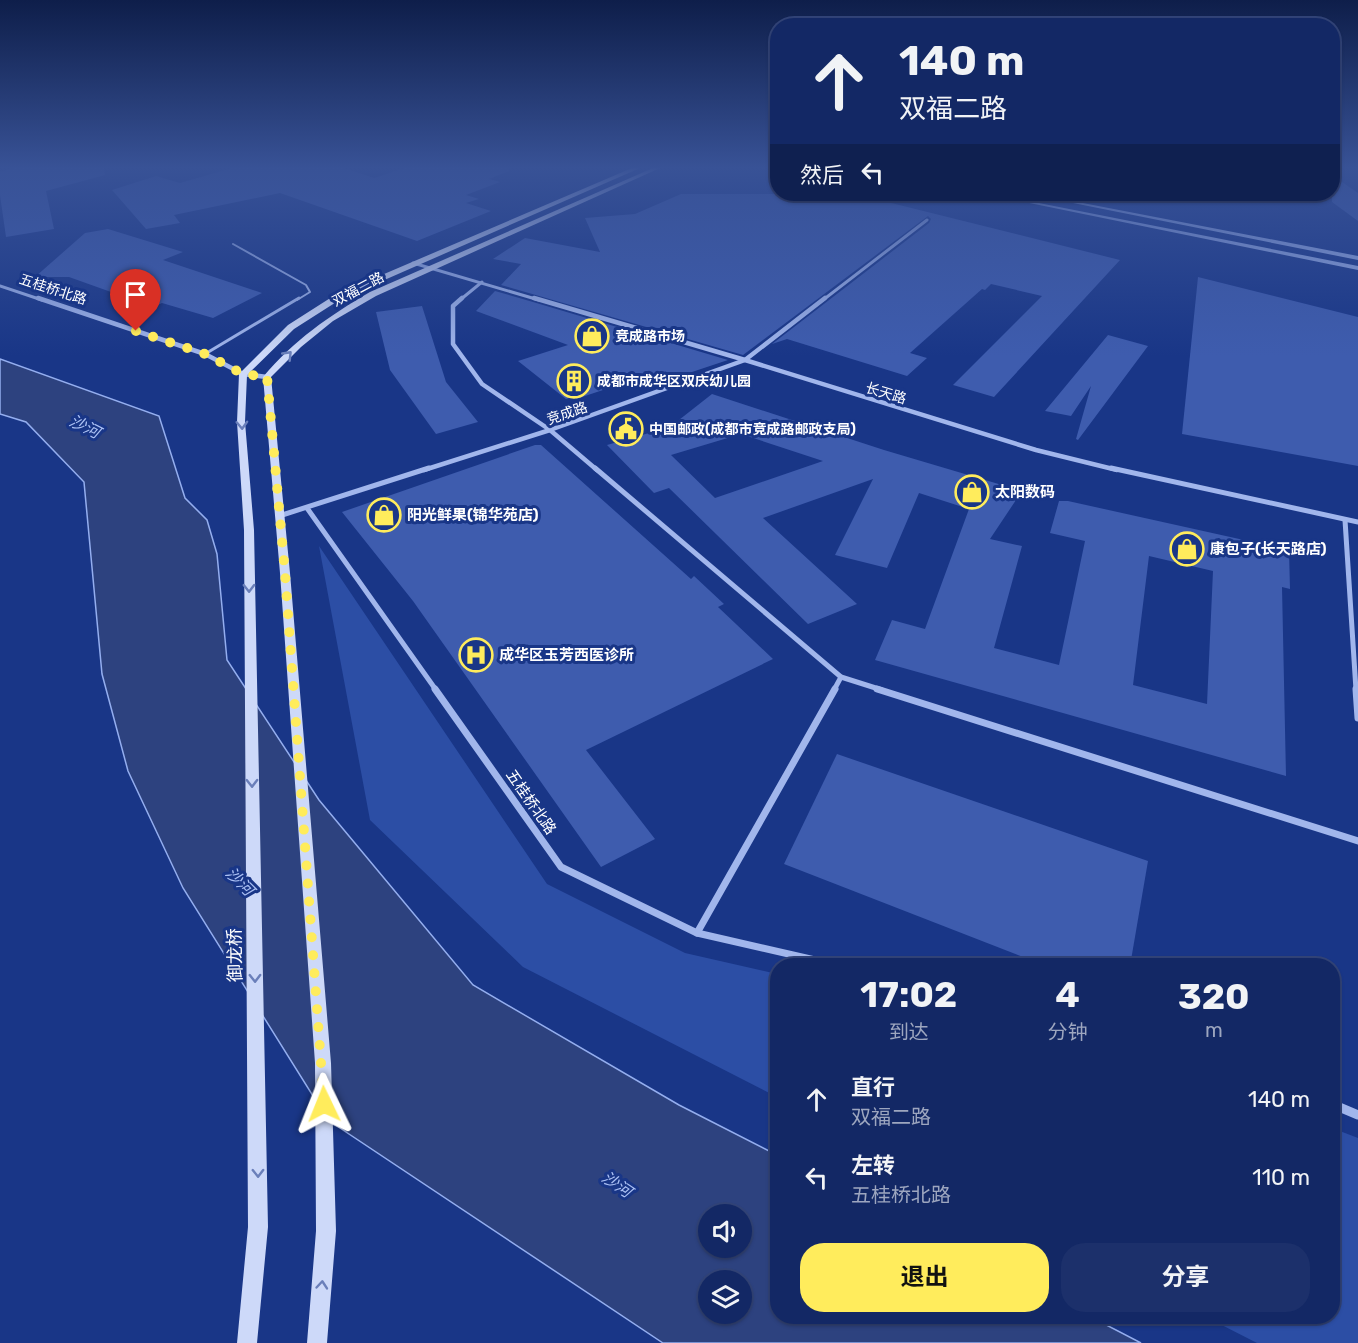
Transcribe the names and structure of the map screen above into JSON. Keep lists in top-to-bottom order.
{
  "streets": {
    "main road": ["双福二路", "御龙桥"],
    "street": ["五桂桥北路", "长天路", "竞成路"]
  },
  "crossings": [
    ["五桂桥北路", "双福二路"],
    ["五桂桥北路", "竞成路"],
    ["五桂桥北路", "御龙桥"],
    ["双福二路", "长天路"],
    ["双福二路", "御龙桥"],
    ["长天路", "竞成路"]
  ],
  "water": ["沙河"],
  "places": {
    "shop": [
      "竞成路市场",
      "太阳数码",
      "阳光鲜果(锦华苑店)",
      "康包子(长天路店)"
    ],
    "building": ["成都市成华区双庆幼儿园"],
    "public building": ["中国邮政(成都市竞成路邮政支局)"],
    "hospital": ["成华区玉芳西医诊所"]
  },
  "page": {
    "turn": ["140 m", "双福二路"],
    "then": "然后",
    "eta": [
      "17:02",
      "到达",
      "4",
      "分钟",
      "320",
      "m"
    ],
    "list": [
      {
        "name": "直行",
        "note": "双福二路",
        "value": "140 m"
      },
      {
        "name": "左转",
        "note": "五桂桥北路",
        "value": "110 m"
      }
    ],
    "buttons": ["退出", "分享"]
  }
}
